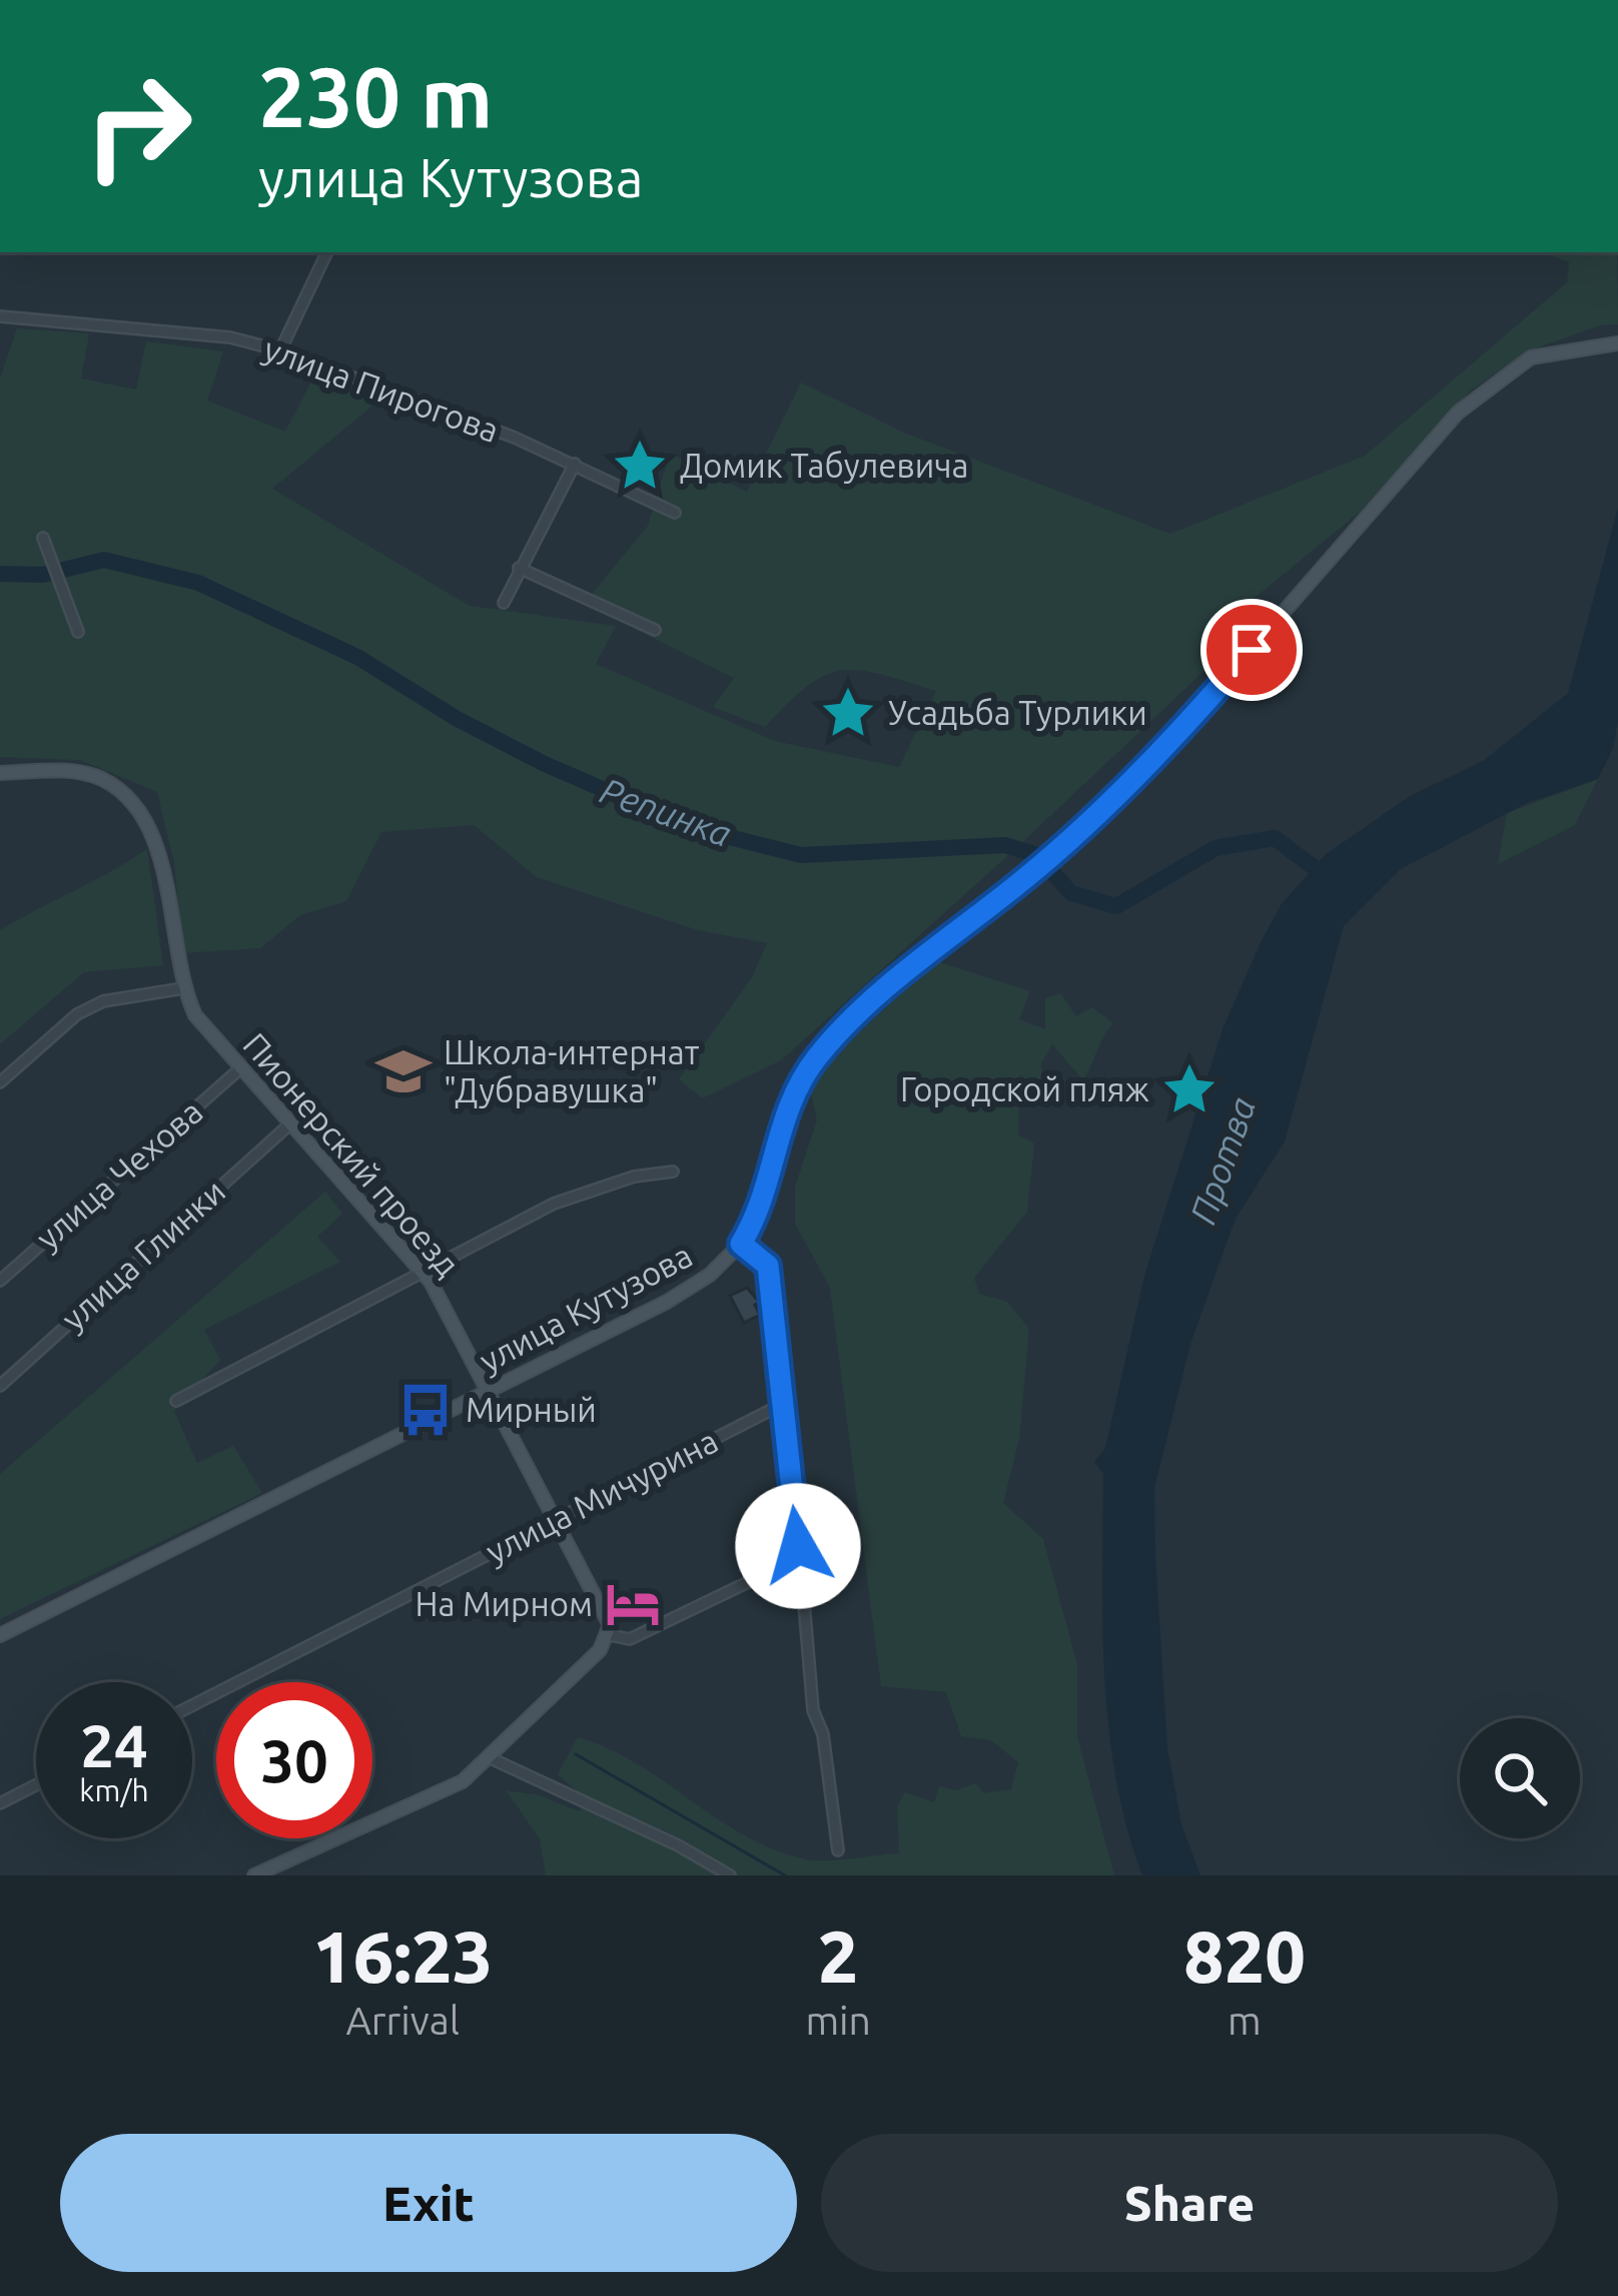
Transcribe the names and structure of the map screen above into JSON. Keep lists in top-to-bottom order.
{
  "streets": {
    "main road": ["Пионерский проезд", "улица Кутузова"],
    "street": [
      "улица Пирогова",
      "улица Чехова",
      "улица Глинки",
      "улица Мичурина"
    ]
  },
  "crossings": [
    ["Пионерский проезд", "улица Чехова"],
    ["Пионерский проезд", "улица Глинки"],
    ["Пионерский проезд", "улица Кутузова"],
    ["Пионерский проезд", "улица Мичурина"]
  ],
  "water": ["Репинка", "Протва"],
  "places": {
    "place": ["Домик Табулевича", "Усадьба Турлики", "Городской пляж"],
    "school or university": ["Школа-интернат \"Дубравушка\""],
    "bus stop": ["Мирный"],
    "hotel": ["На Мирном"]
  },
  "page": {
    "turn": ["230 m", "улица Кутузова"],
    "speed": "24 km/h",
    "limit": "30",
    "eta": [
      "16:23",
      "Arrival",
      "2",
      "min",
      "820",
      "m"
    ],
    "buttons": ["Exit", "Share"]
  }
}
